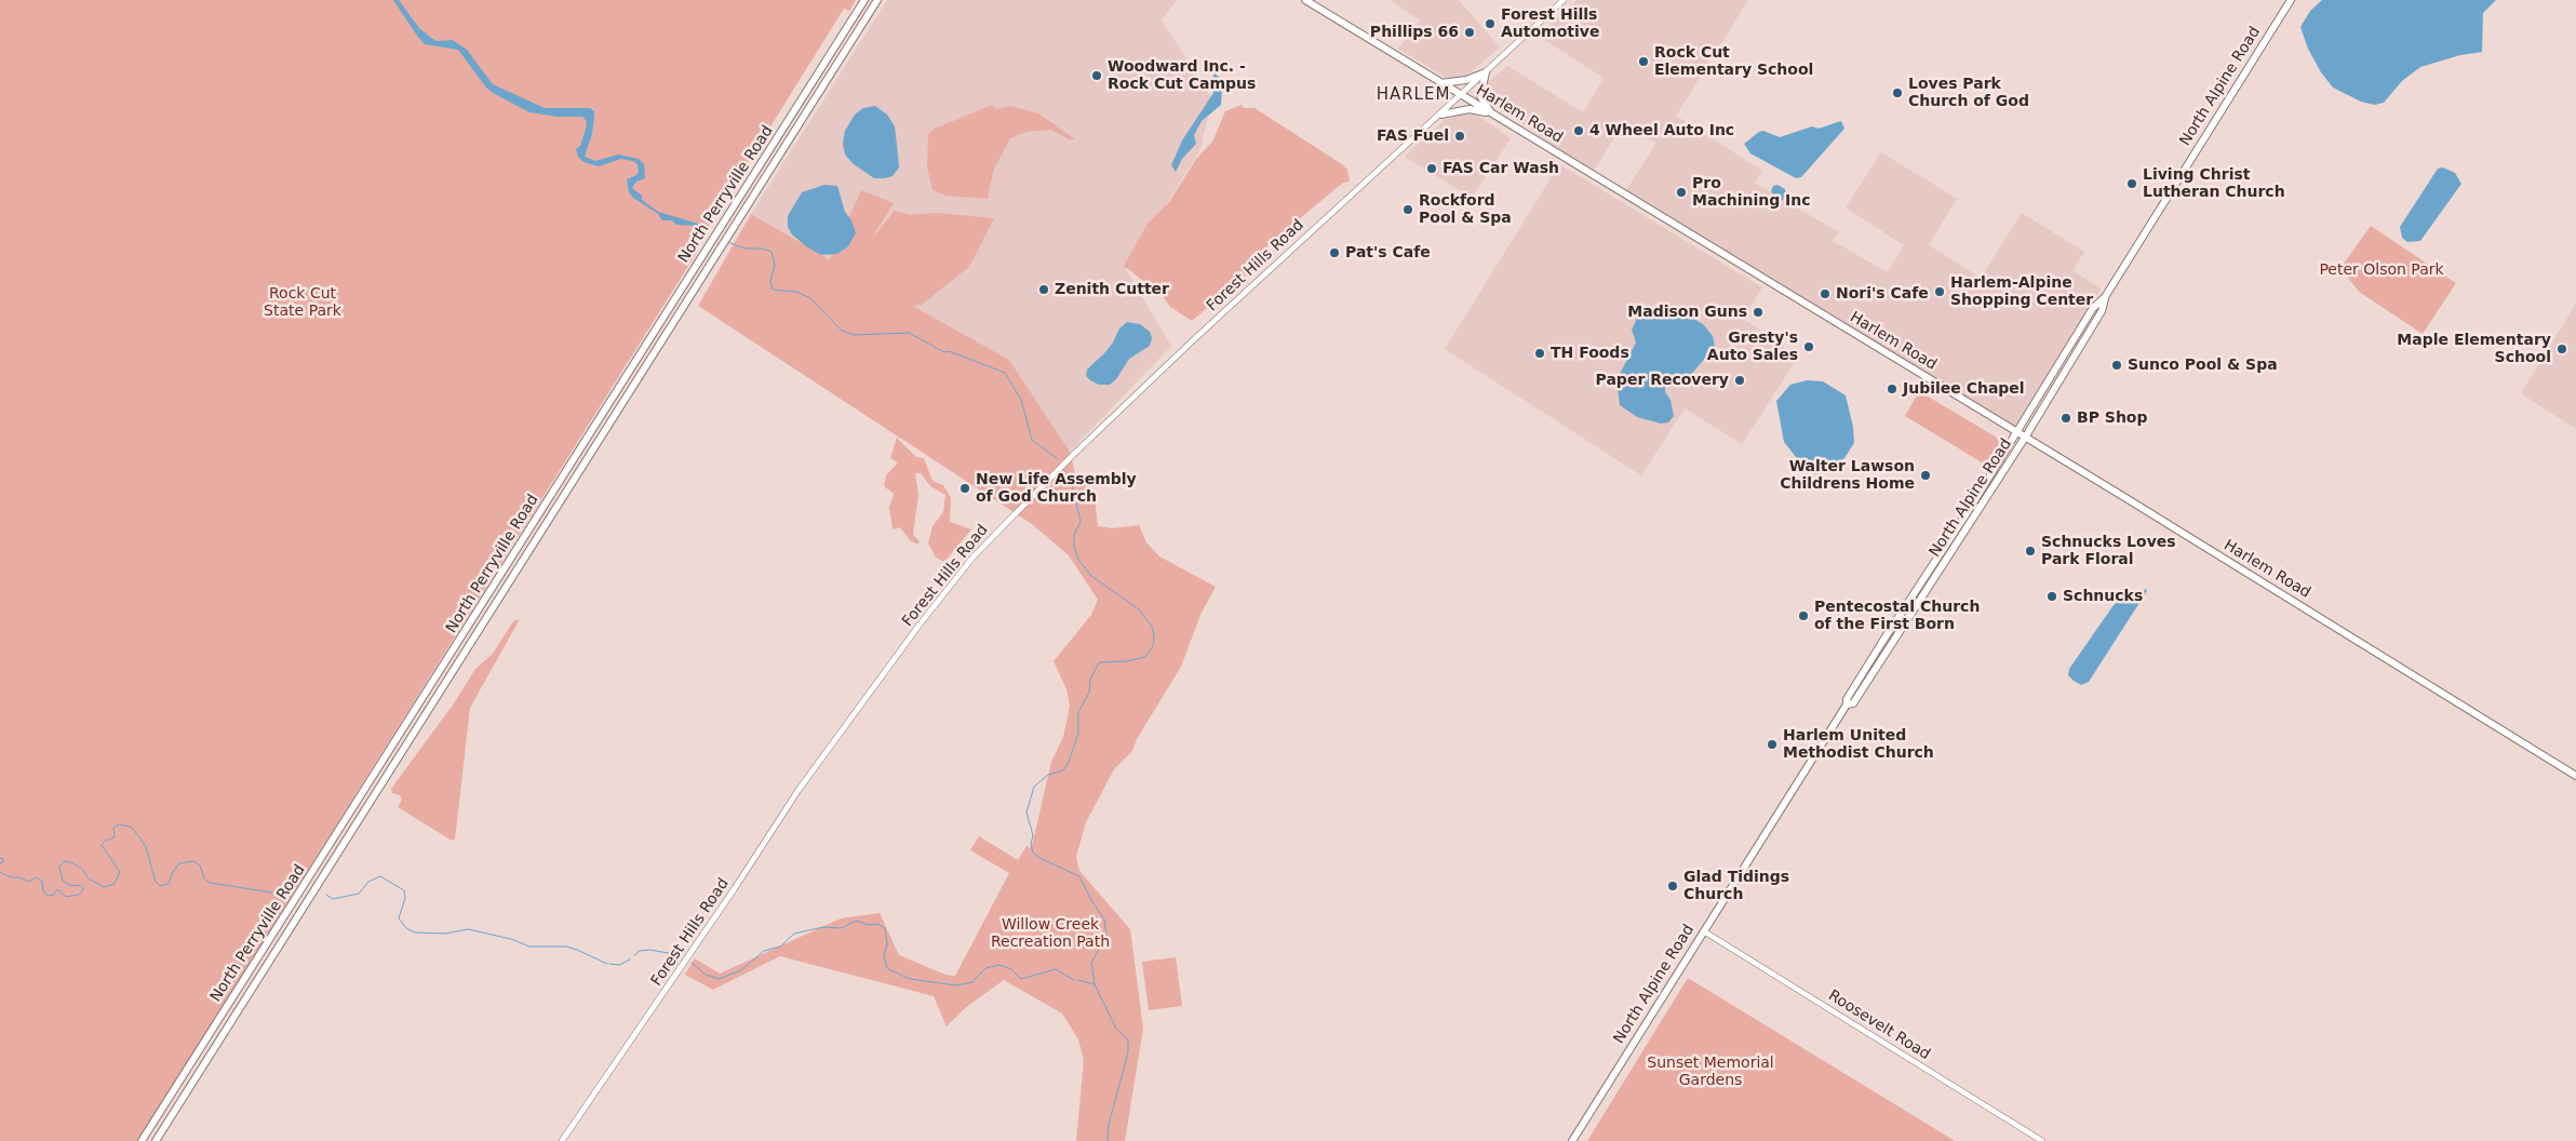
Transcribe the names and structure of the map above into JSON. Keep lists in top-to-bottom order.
{
  "streets": {
    "main road": ["North Alpine Road", "Harlem Road", "North Perryville Road"],
    "street": ["Forest Hills Road", "Roosevelt Road"]
  },
  "crossings": [
    ["North Alpine Road", "Harlem Road"],
    ["North Alpine Road", "Roosevelt Road"],
    ["Harlem Road", "Forest Hills Road"]
  ],
  "districts": ["HARLEM"],
  "parks": [
    "Peter Olson Park",
    "Rock Cut State Park",
    "Willow Creek Recreation Path",
    "Sunset Memorial Gardens"
  ],
  "places": [
    "Forest Hills Automotive",
    "Phillips 66",
    "Rock Cut Elementary School",
    "Woodward Inc. - Rock Cut Campus",
    "Loves Park Church of God",
    "4 Wheel Auto Inc",
    "FAS Fuel",
    "FAS Car Wash",
    "Living Christ Lutheran Church",
    "Pro Machining Inc",
    "Rockford Pool & Spa",
    "Pat's Cafe",
    "Zenith Cutter",
    "Harlem-Alpine Shopping Center",
    "Nori's Cafe",
    "Madison Guns",
    "Gresty's Auto Sales",
    "Maple Elementary School",
    "TH Foods",
    "Sunco Pool & Spa",
    "Paper Recovery",
    "Jubilee Chapel",
    "BP Shop",
    "Walter Lawson Childrens Home",
    "New Life Assembly of God Church",
    "Schnucks Loves Park Floral",
    "Schnucks",
    "Pentecostal Church of the First Born",
    "Harlem United Methodist Church",
    "Glad Tidings Church"
  ]
}
